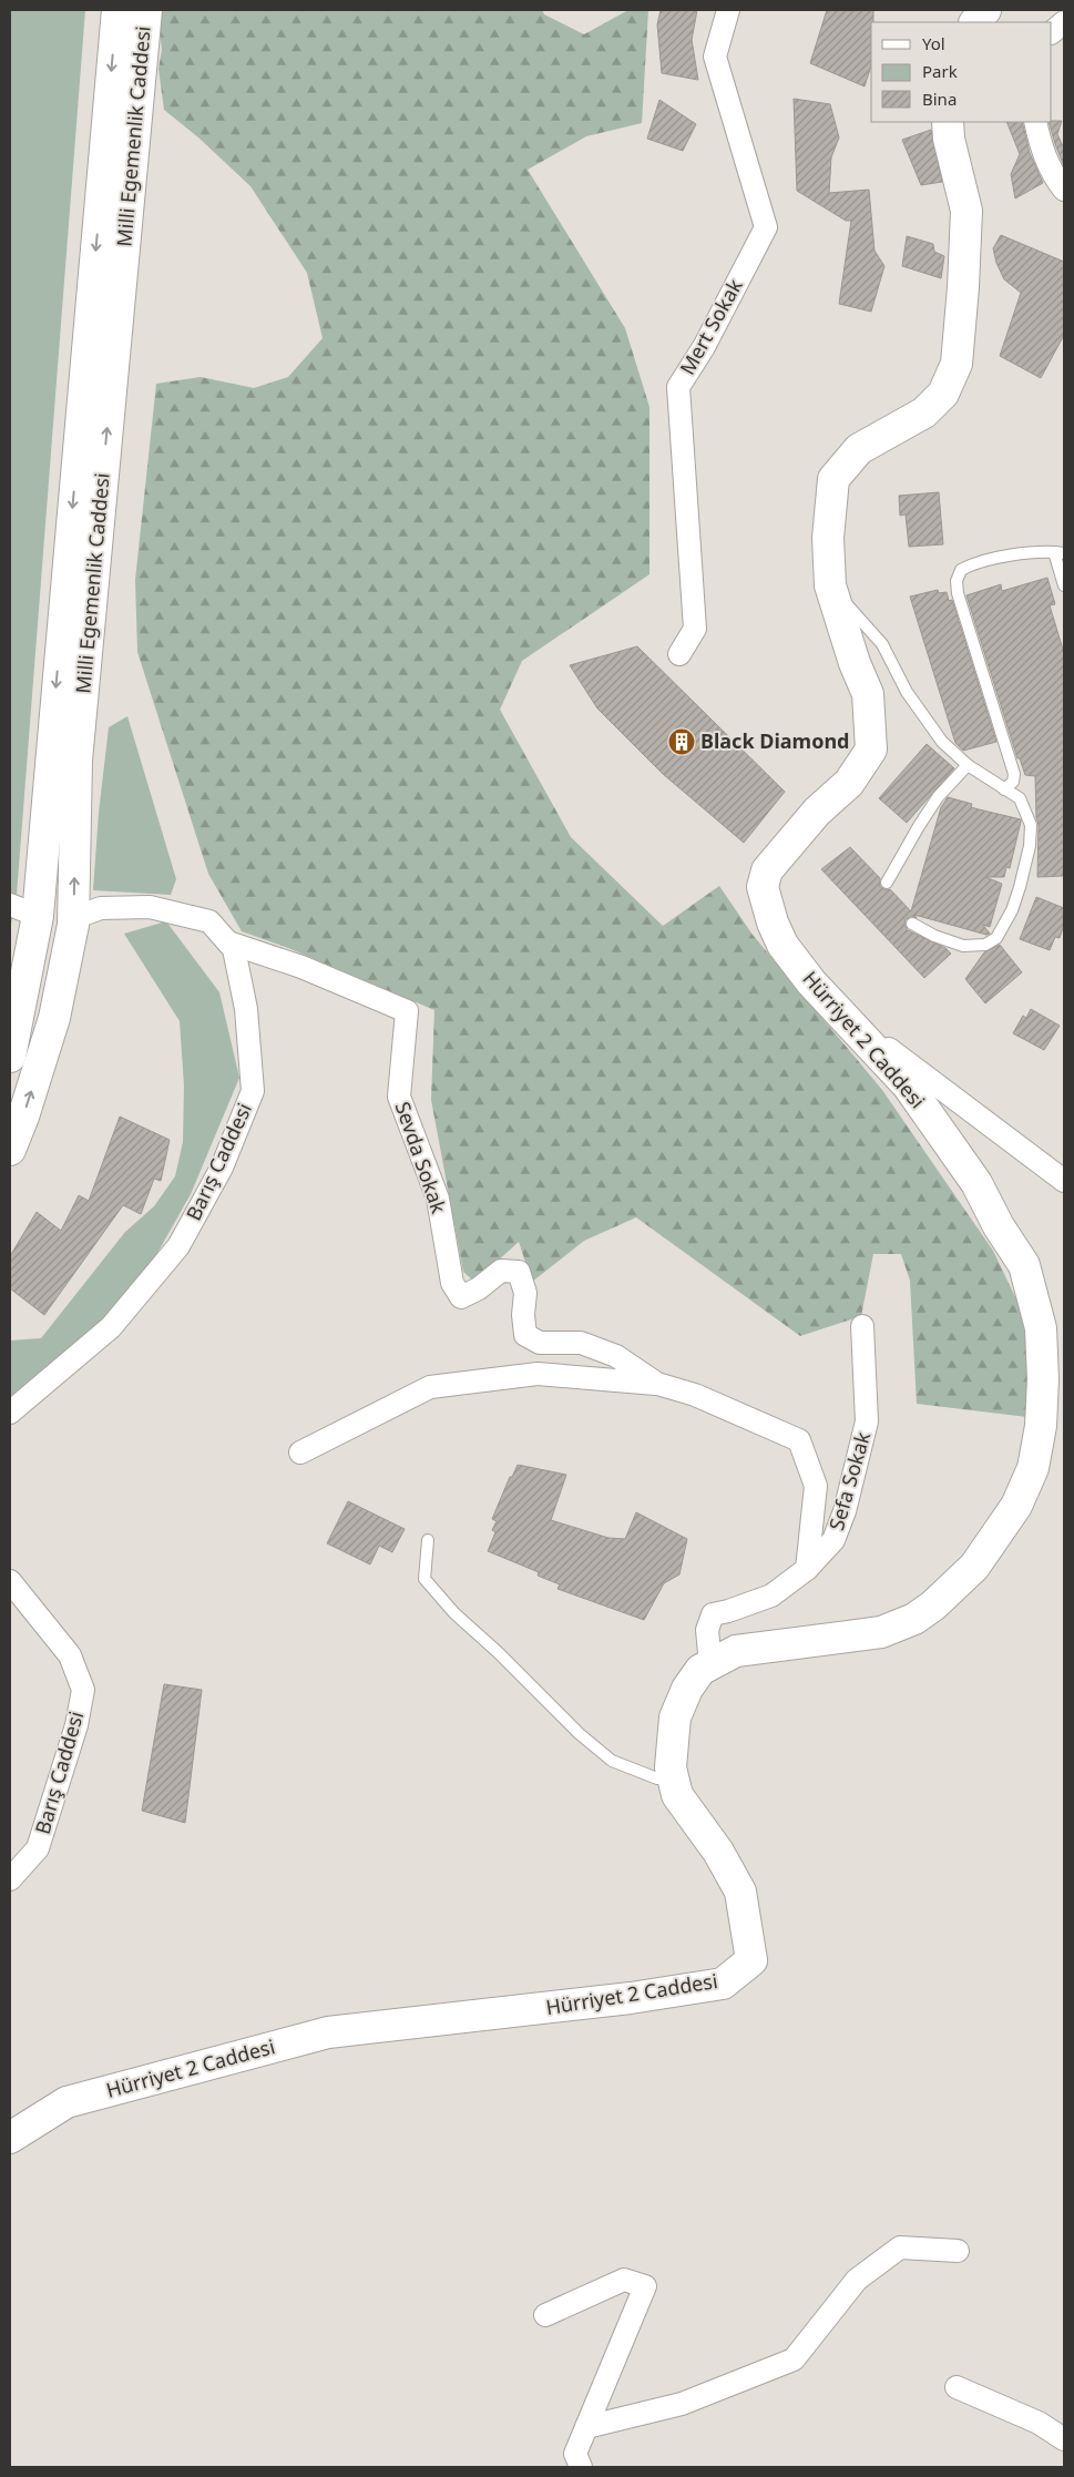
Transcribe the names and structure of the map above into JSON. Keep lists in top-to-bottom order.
{
  "streets": {
    "main road": ["Milli Egemenlik Caddesi", "Hürriyet 2 Caddesi"],
    "street": [
      "Mert Sokak",
      "Sevda Sokak",
      "Barış Caddesi",
      "Sefa Sokak"
    ]
  },
  "crossings": [
    ["Milli Egemenlik Caddesi", "Barış Caddesi"],
    ["Hürriyet 2 Caddesi", "Sefa Sokak"],
    ["Sevda Sokak", "Barış Caddesi"],
    ["Sevda Sokak", "Sefa Sokak"]
  ],
  "places": {
    "building": ["Black Diamond"]
  },
  "legend": ["Yol", "Park", "Bina"]
}
